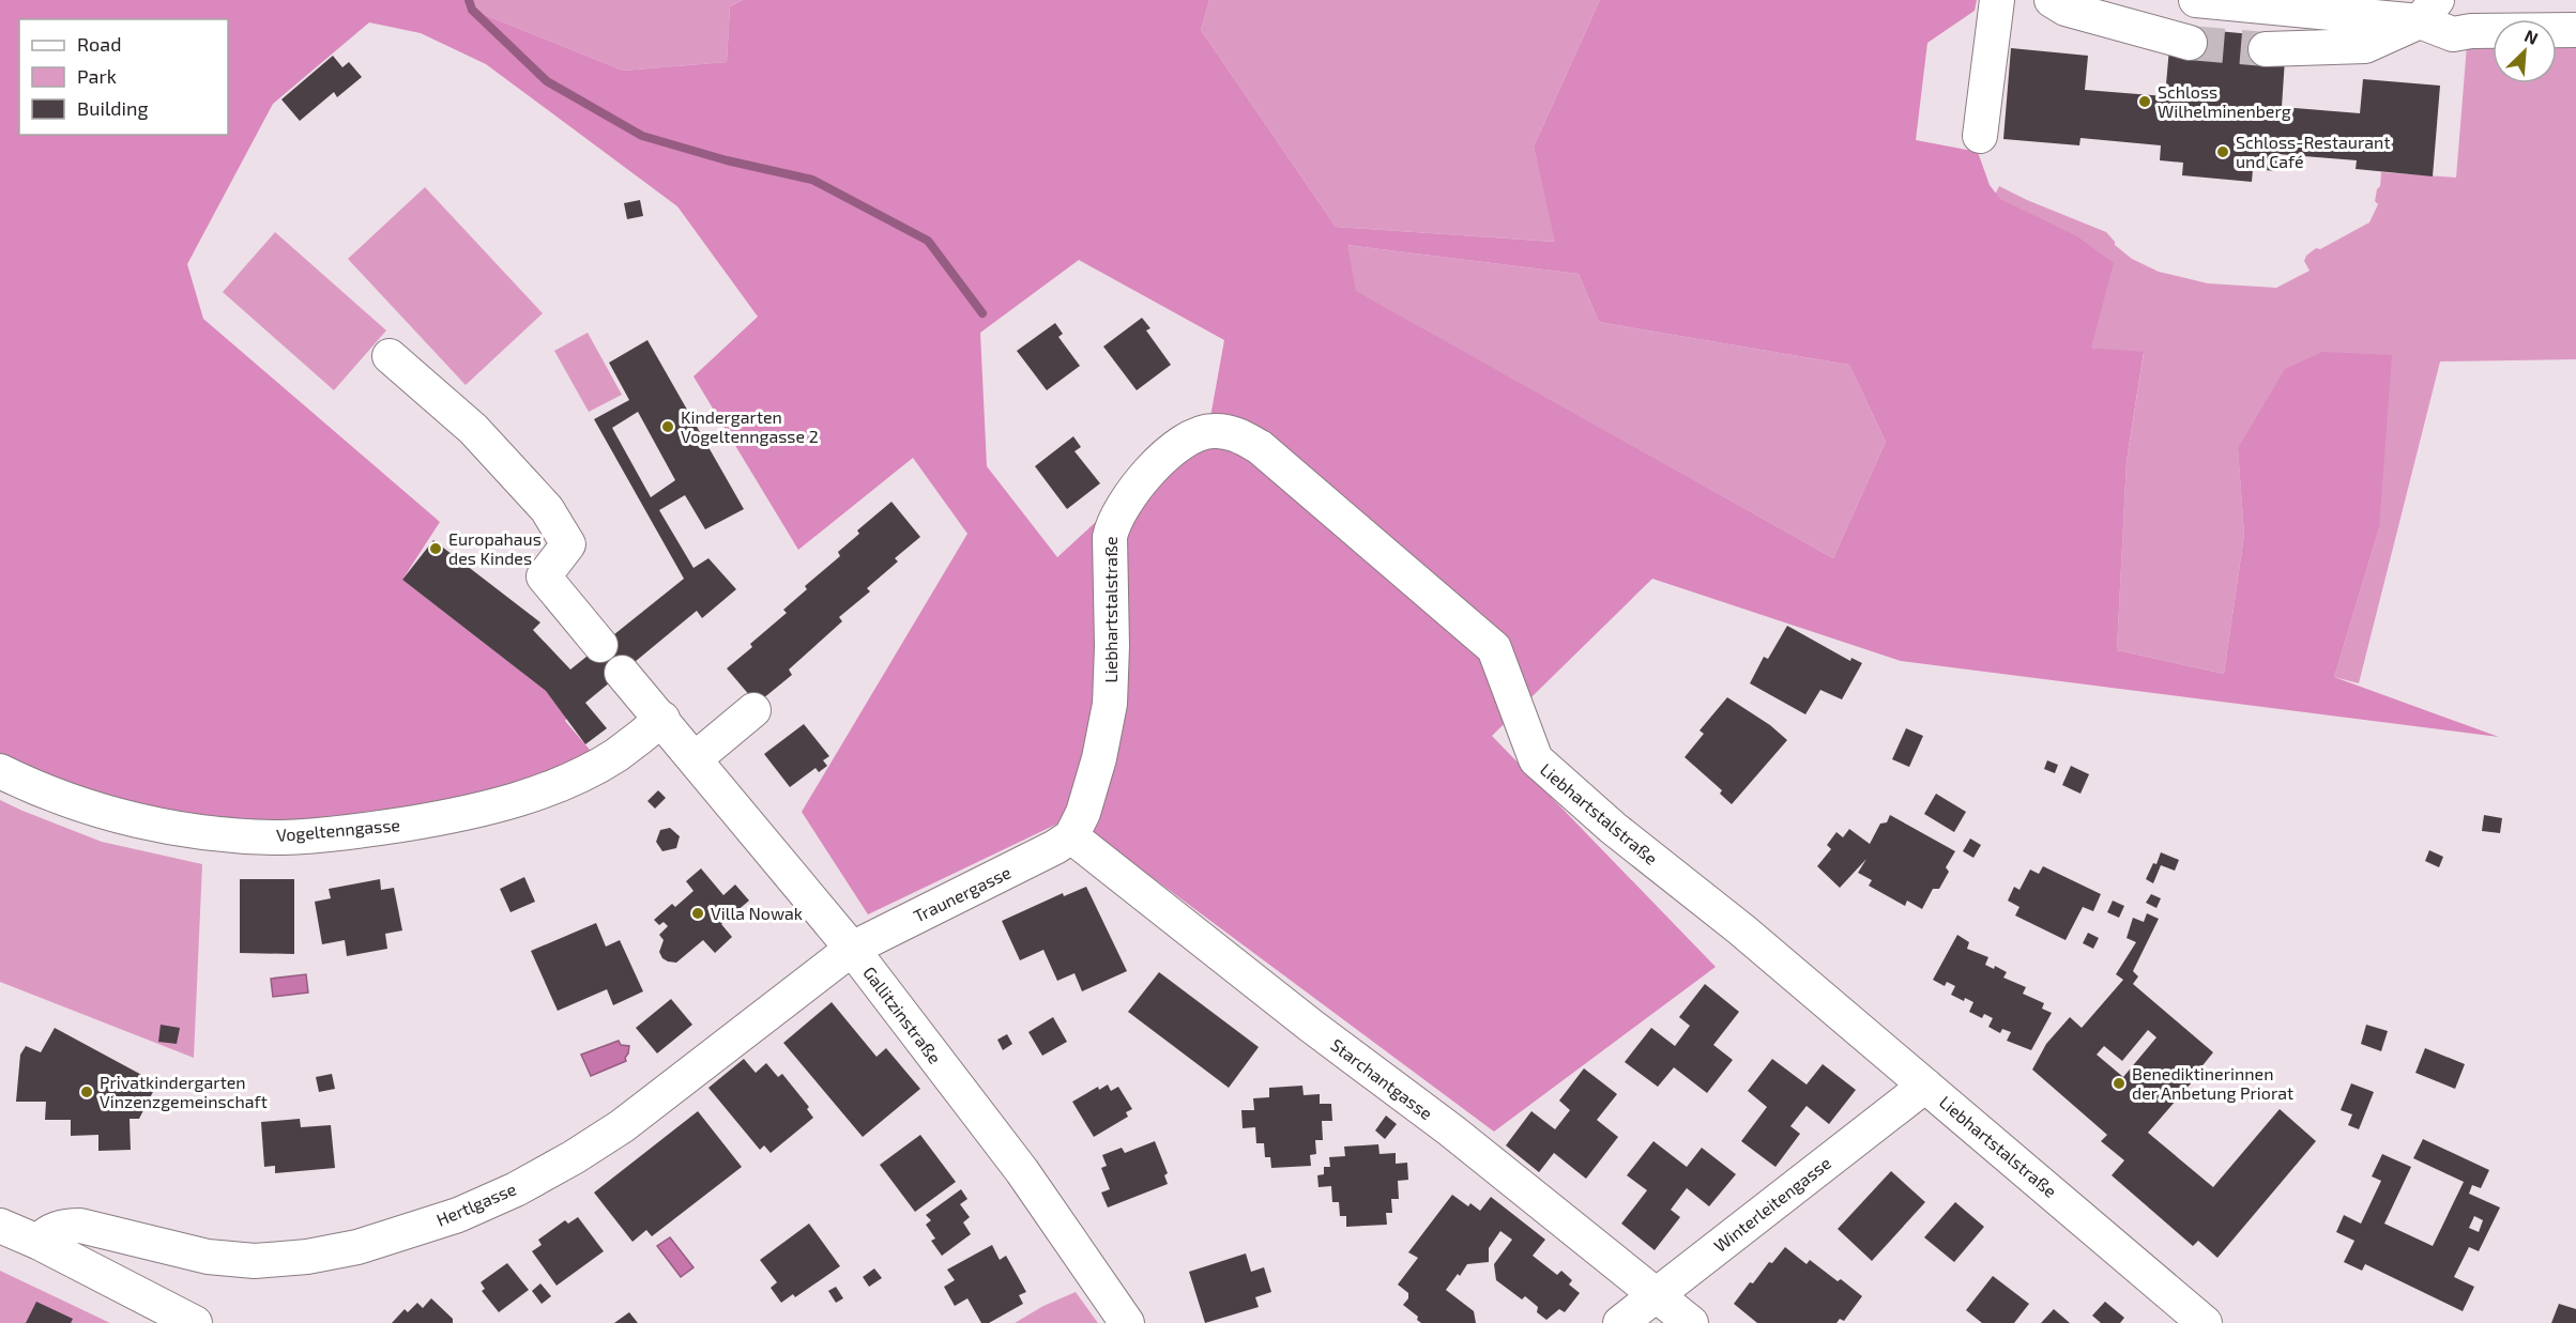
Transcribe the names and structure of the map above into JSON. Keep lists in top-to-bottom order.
{
  "streets": {
    "street": [
      "Liebhartstalstraße",
      "Vogeltenngasse",
      "Traunergasse",
      "Gallitzinstraße",
      "Starchantgasse",
      "Hertlgasse",
      "Winterleitengasse"
    ]
  },
  "crossings": [
    ["Liebhartstalstraße", "Traunergasse"],
    ["Liebhartstalstraße", "Starchantgasse"],
    ["Liebhartstalstraße", "Winterleitengasse"],
    ["Vogeltenngasse", "Gallitzinstraße"],
    ["Traunergasse", "Gallitzinstraße"],
    ["Traunergasse", "Starchantgasse"],
    ["Traunergasse", "Hertlgasse"],
    ["Gallitzinstraße", "Hertlgasse"],
    ["Starchantgasse", "Winterleitengasse"]
  ],
  "places": [
    "Schloss Wilhelminenberg",
    "Schloss-Restaurant und Café",
    "Kindergarten Vogeltenngasse 2",
    "Europahaus des Kindes",
    "Villa Nowak",
    "Benediktinerinnen der Anbetung Priorat",
    "Privatkindergarten Vinzenzgemeinschaft"
  ],
  "legend": ["Road", "Park", "Building"],
  "north": "top right"
}
